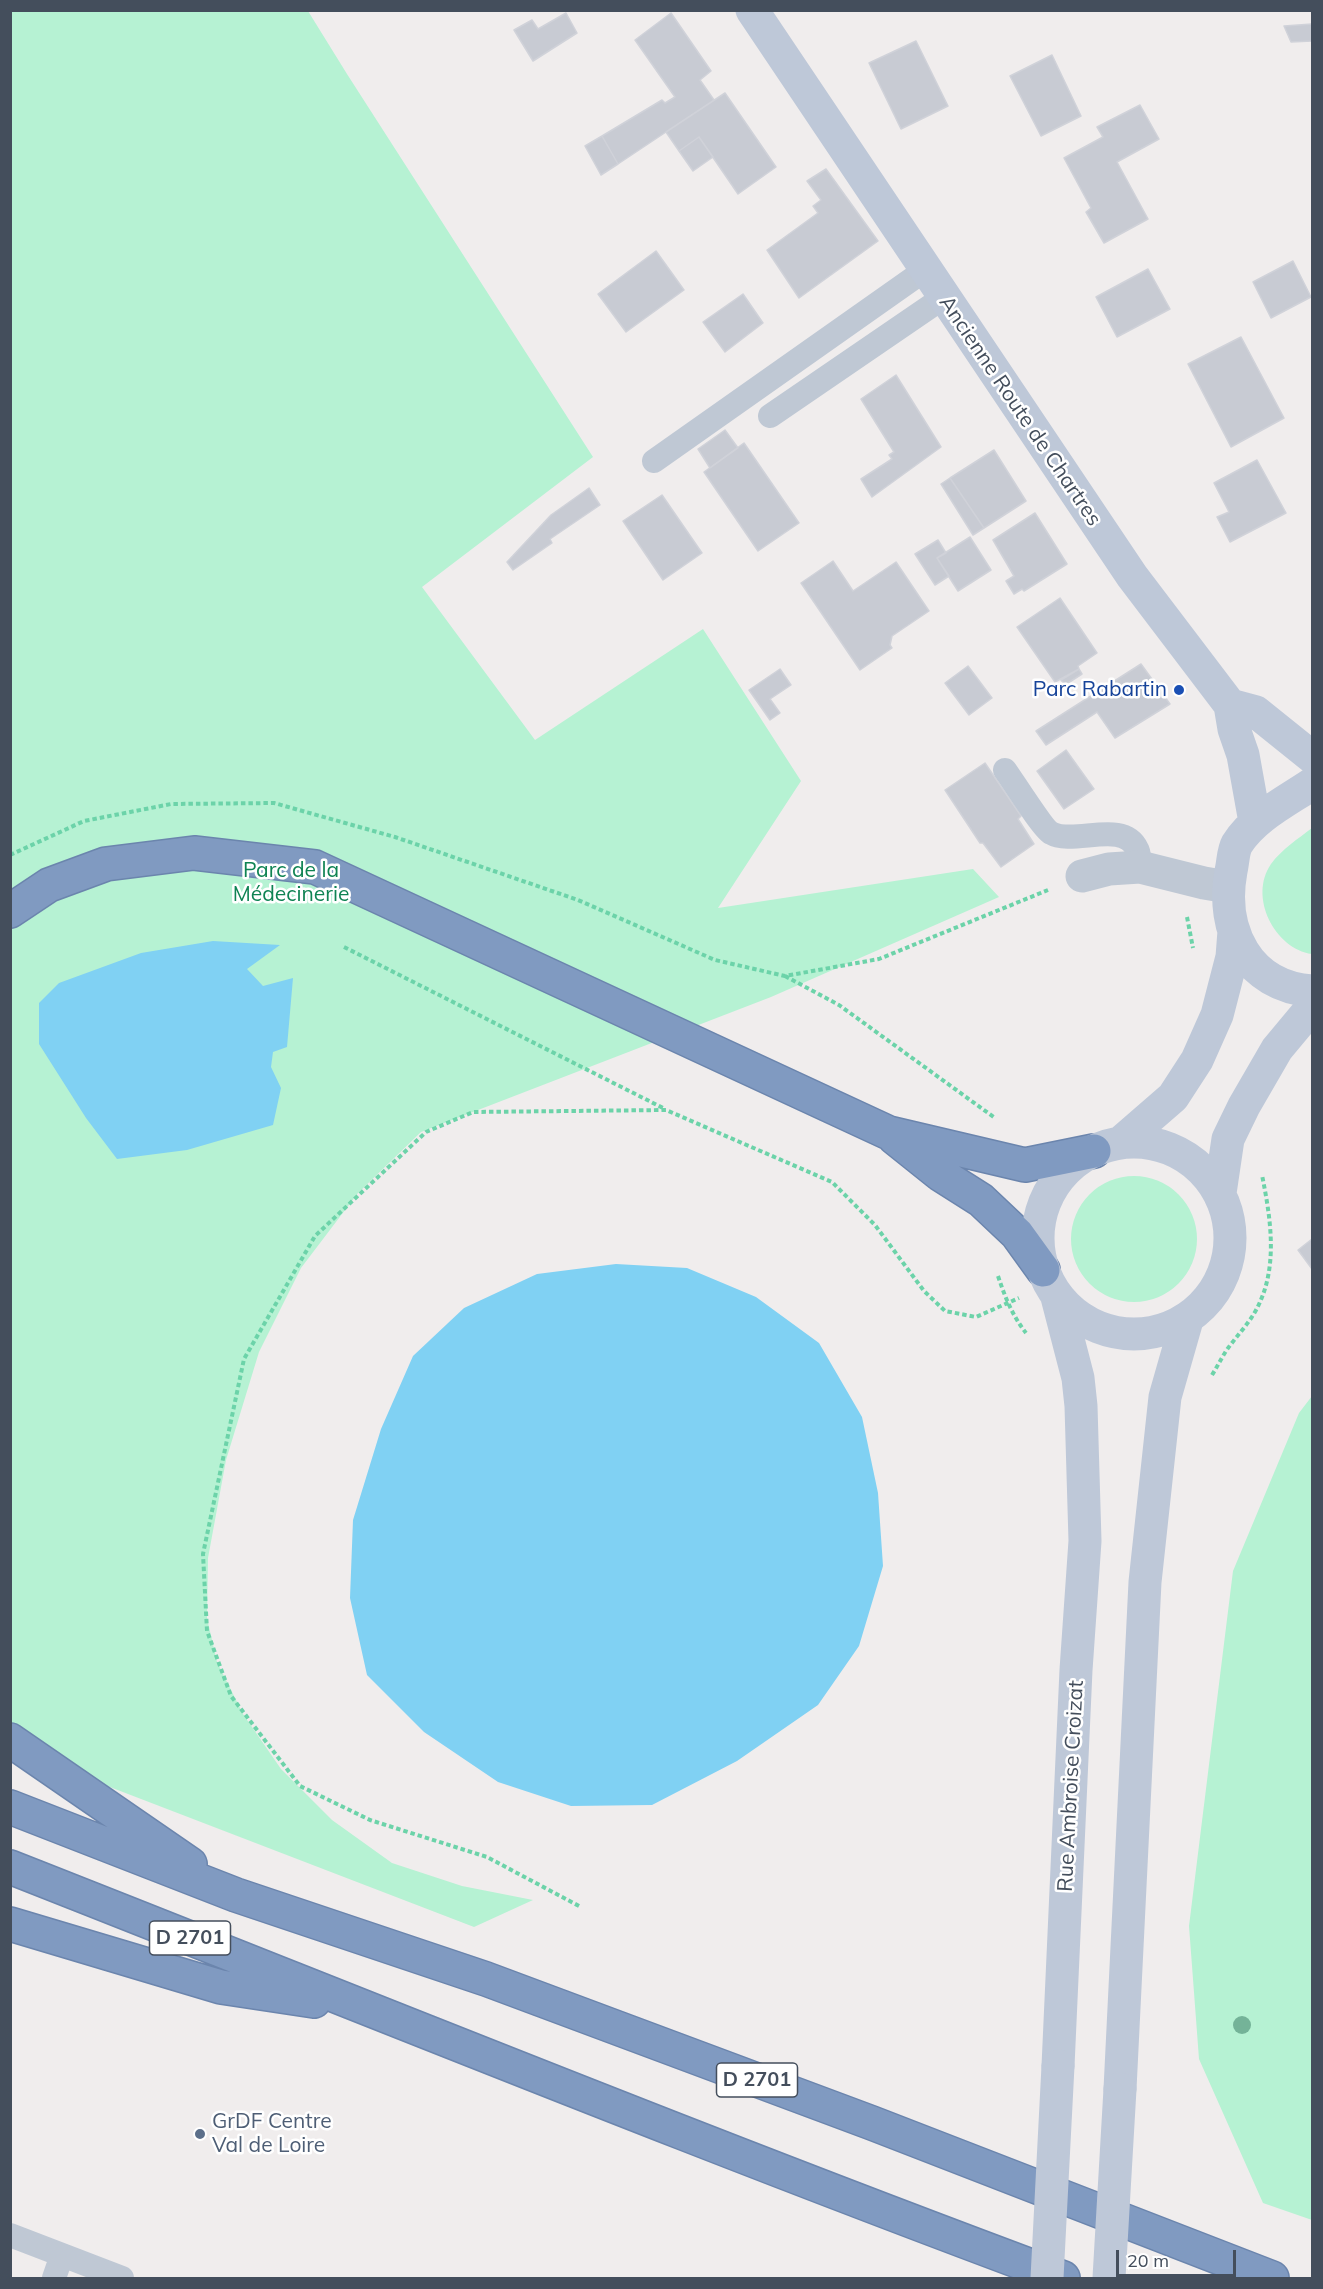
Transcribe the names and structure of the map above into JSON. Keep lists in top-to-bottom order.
{
  "streets": {
    "highway": ["D 2701"],
    "main road": ["Ancienne Route de Chartres", "Rue Ambroise Croizat"]
  },
  "parks": ["Parc de la Médecinerie"],
  "places": ["Parc Rabartin", "GrDF Centre Val de Loire"],
  "scale_bar": "20 m"
}
